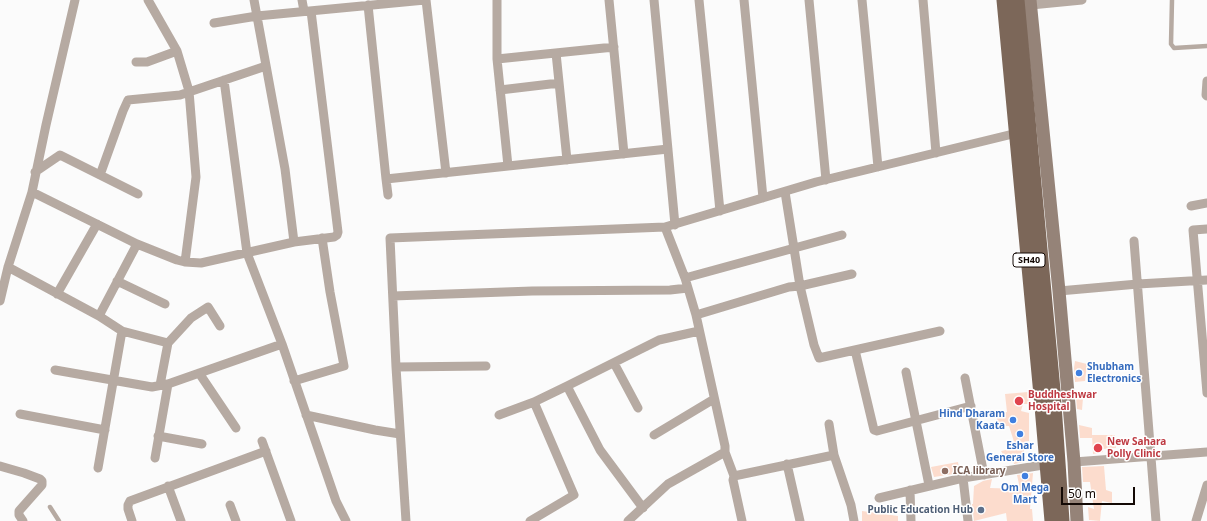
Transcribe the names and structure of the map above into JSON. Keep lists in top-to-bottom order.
{
  "streets": {
    "main road": ["SH40"]
  },
  "places": [
    "Shubham Electronics",
    "Buddheshwar Hospital",
    "Hind Dharam Kaata",
    "Eshar General Store",
    "New Sahara Polly Clinic",
    "ICA library",
    "Om Mega Mart",
    "Public Education Hub"
  ],
  "scale_bar": "50 m"
}
